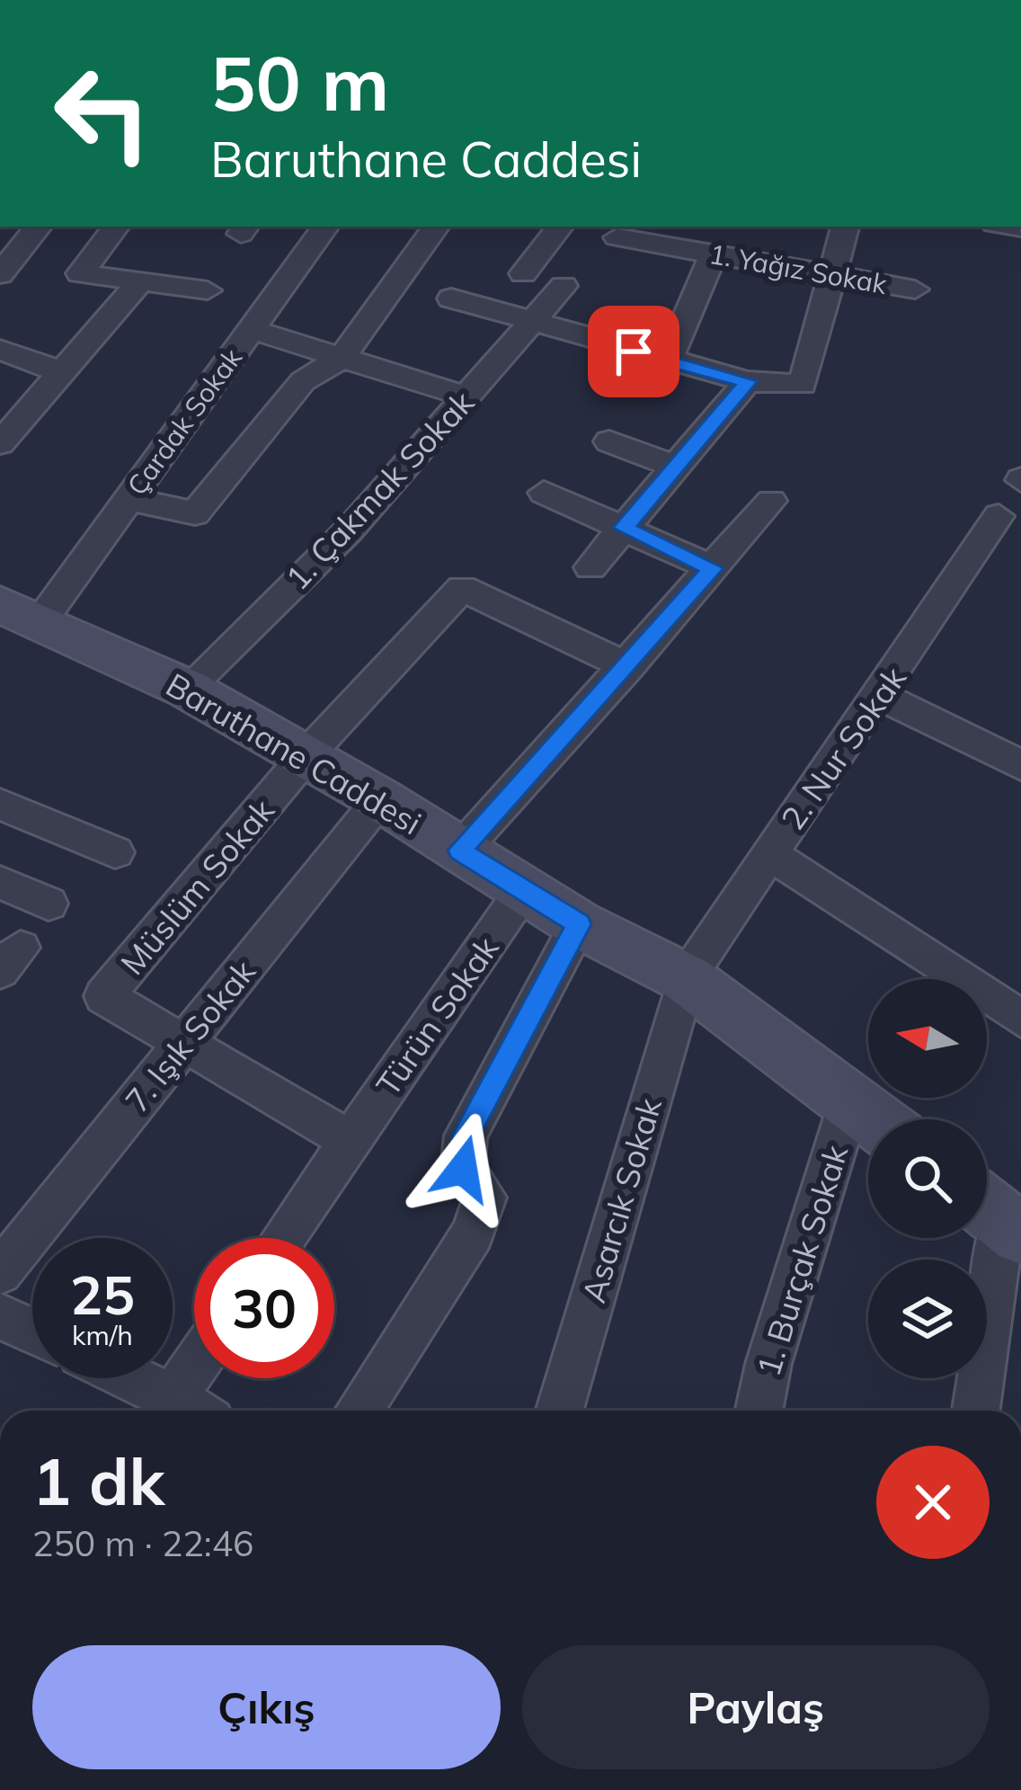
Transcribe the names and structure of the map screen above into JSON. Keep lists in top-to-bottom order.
{
  "streets": {
    "street": [
      "1. Yağız Sokak",
      "Çardak Sokak",
      "1. Çakmak Sokak",
      "2. Nur Sokak",
      "Baruthane Caddesi",
      "Müslüm Sokak",
      "Türün Sokak",
      "7. Işık Sokak",
      "Asarcık Sokak",
      "1. Burçak Sokak"
    ]
  },
  "crossings": [
    ["Çardak Sokak", "Baruthane Caddesi"],
    ["1. Çakmak Sokak", "Baruthane Caddesi"],
    ["2. Nur Sokak", "Baruthane Caddesi"],
    ["2. Nur Sokak", "Asarcık Sokak"],
    ["Baruthane Caddesi", "Müslüm Sokak"],
    ["Baruthane Caddesi", "Türün Sokak"],
    ["Baruthane Caddesi", "7. Işık Sokak"],
    ["Baruthane Caddesi", "Asarcık Sokak"],
    ["Baruthane Caddesi", "1. Burçak Sokak"],
    ["Müslüm Sokak", "7. Işık Sokak"]
  ],
  "north": "left",
  "page": {
    "turn": ["50 m", "Baruthane Caddesi"],
    "speed": "25 km/h",
    "limit": "30",
    "heading": ["1 dk", "250 m · 22:46"],
    "buttons": ["Çıkış", "Paylaş"]
  }
}
